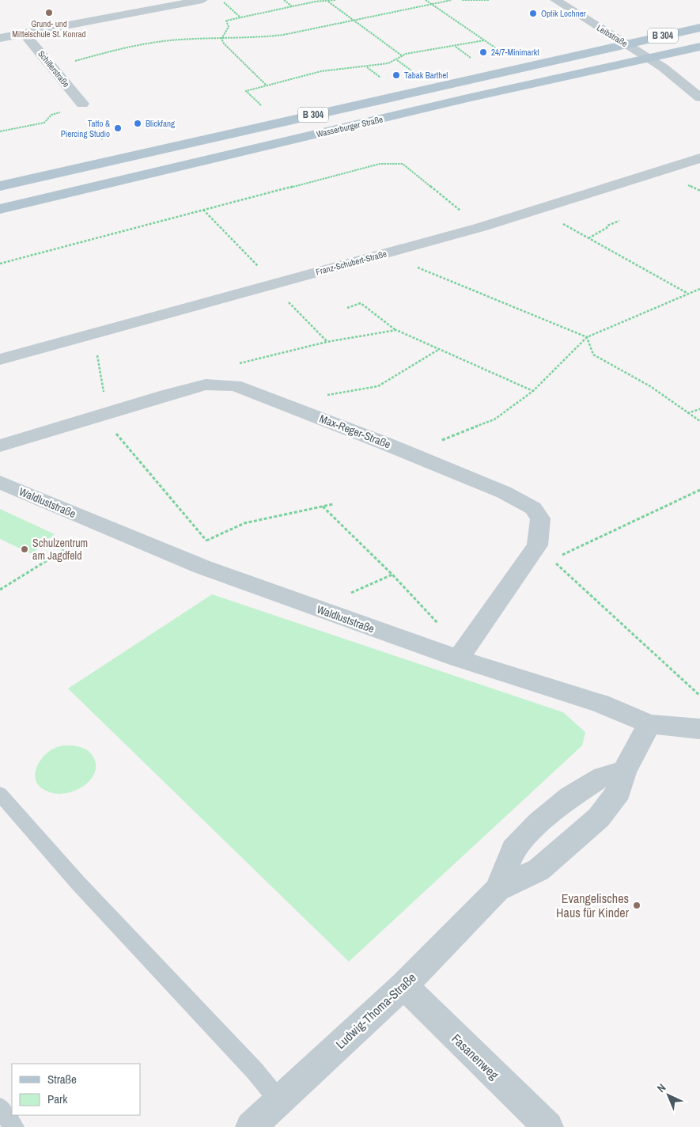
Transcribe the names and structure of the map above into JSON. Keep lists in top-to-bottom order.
{
  "streets": {
    "main road": ["B 304", "Wasserburger Straße"],
    "street": [
      "Leibstraße",
      "Schillerstraße",
      "Franz-Schubert-Straße",
      "Max-Reger-Straße",
      "Waldluststraße",
      "Ludwig-Thoma-Straße",
      "Fasanenweg"
    ]
  },
  "crossings": [
    ["Leibstraße", "Wasserburger Straße"],
    ["Max-Reger-Straße", "Waldluststraße"],
    ["Waldluststraße", "Ludwig-Thoma-Straße"],
    ["Ludwig-Thoma-Straße", "Fasanenweg"]
  ],
  "places": [
    "Grund- und Mittelschule St. Konrad",
    "Optik Lochner",
    "24/7-Minimarkt",
    "Tabak Barthel",
    "Blickfang",
    "Tatto & Piercing Studio",
    "Schulzentrum am Jagdfeld",
    "Evangelisches Haus für Kinder"
  ],
  "legend": ["Straße", "Park"],
  "north": "top left"
}
